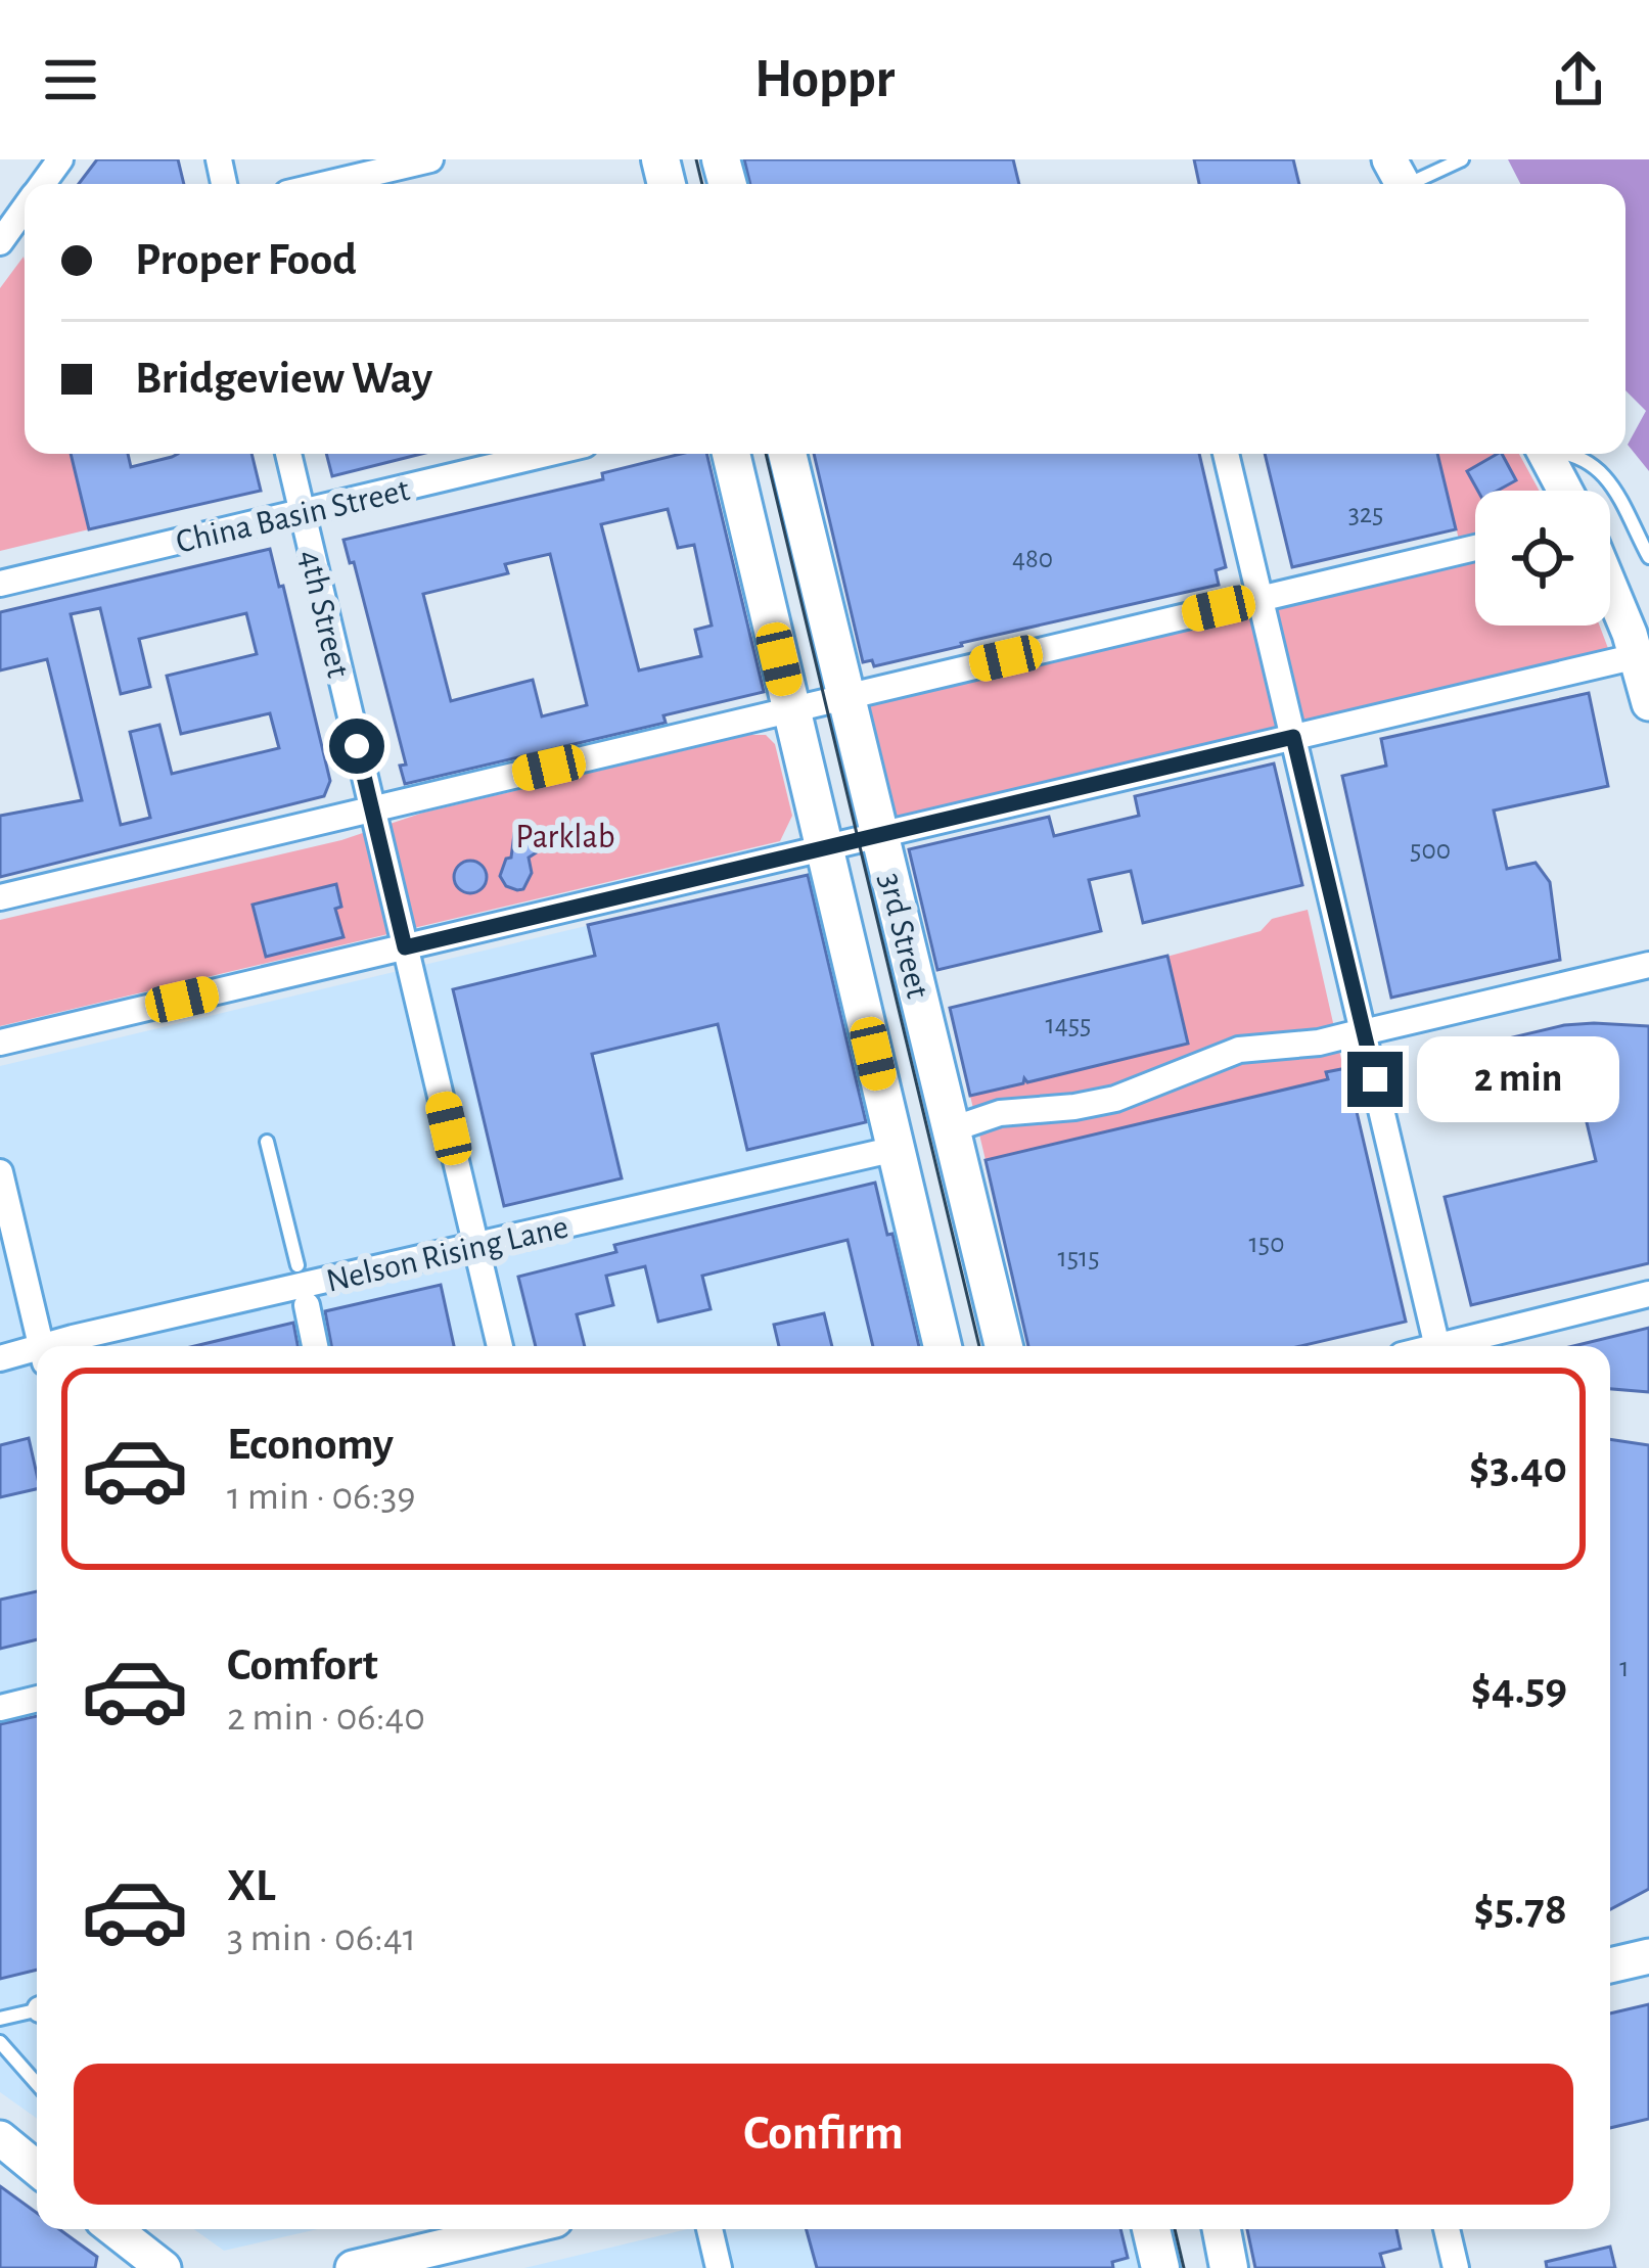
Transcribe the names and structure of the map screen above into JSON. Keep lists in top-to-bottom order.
{
  "streets": {
    "main road": ["3rd Street"],
    "street": ["China Basin Street", "4th Street", "Nelson Rising Lane"]
  },
  "crossings": [
    ["China Basin Street", "4th Street"],
    ["4th Street", "Nelson Rising Lane"],
    ["3rd Street", "Nelson Rising Lane"]
  ],
  "parks": ["Parklab"],
  "house_numbers": [
    "325",
    "480",
    "500",
    "1455",
    "150",
    "1515",
    "1"
  ],
  "page": {
    "header": "Hoppr",
    "banner": ["Proper Food", "Bridgeview Way"],
    "bubble": "2 min",
    "list": [
      {
        "name": "Economy",
        "note": "1 min · 06:39",
        "value": "$3.40"
      },
      {
        "name": "Comfort",
        "note": "2 min · 06:40",
        "value": "$4.59"
      },
      {
        "name": "XL",
        "note": "3 min · 06:41",
        "value": "$5.78"
      }
    ],
    "buttons": "Confirm"
  }
}
